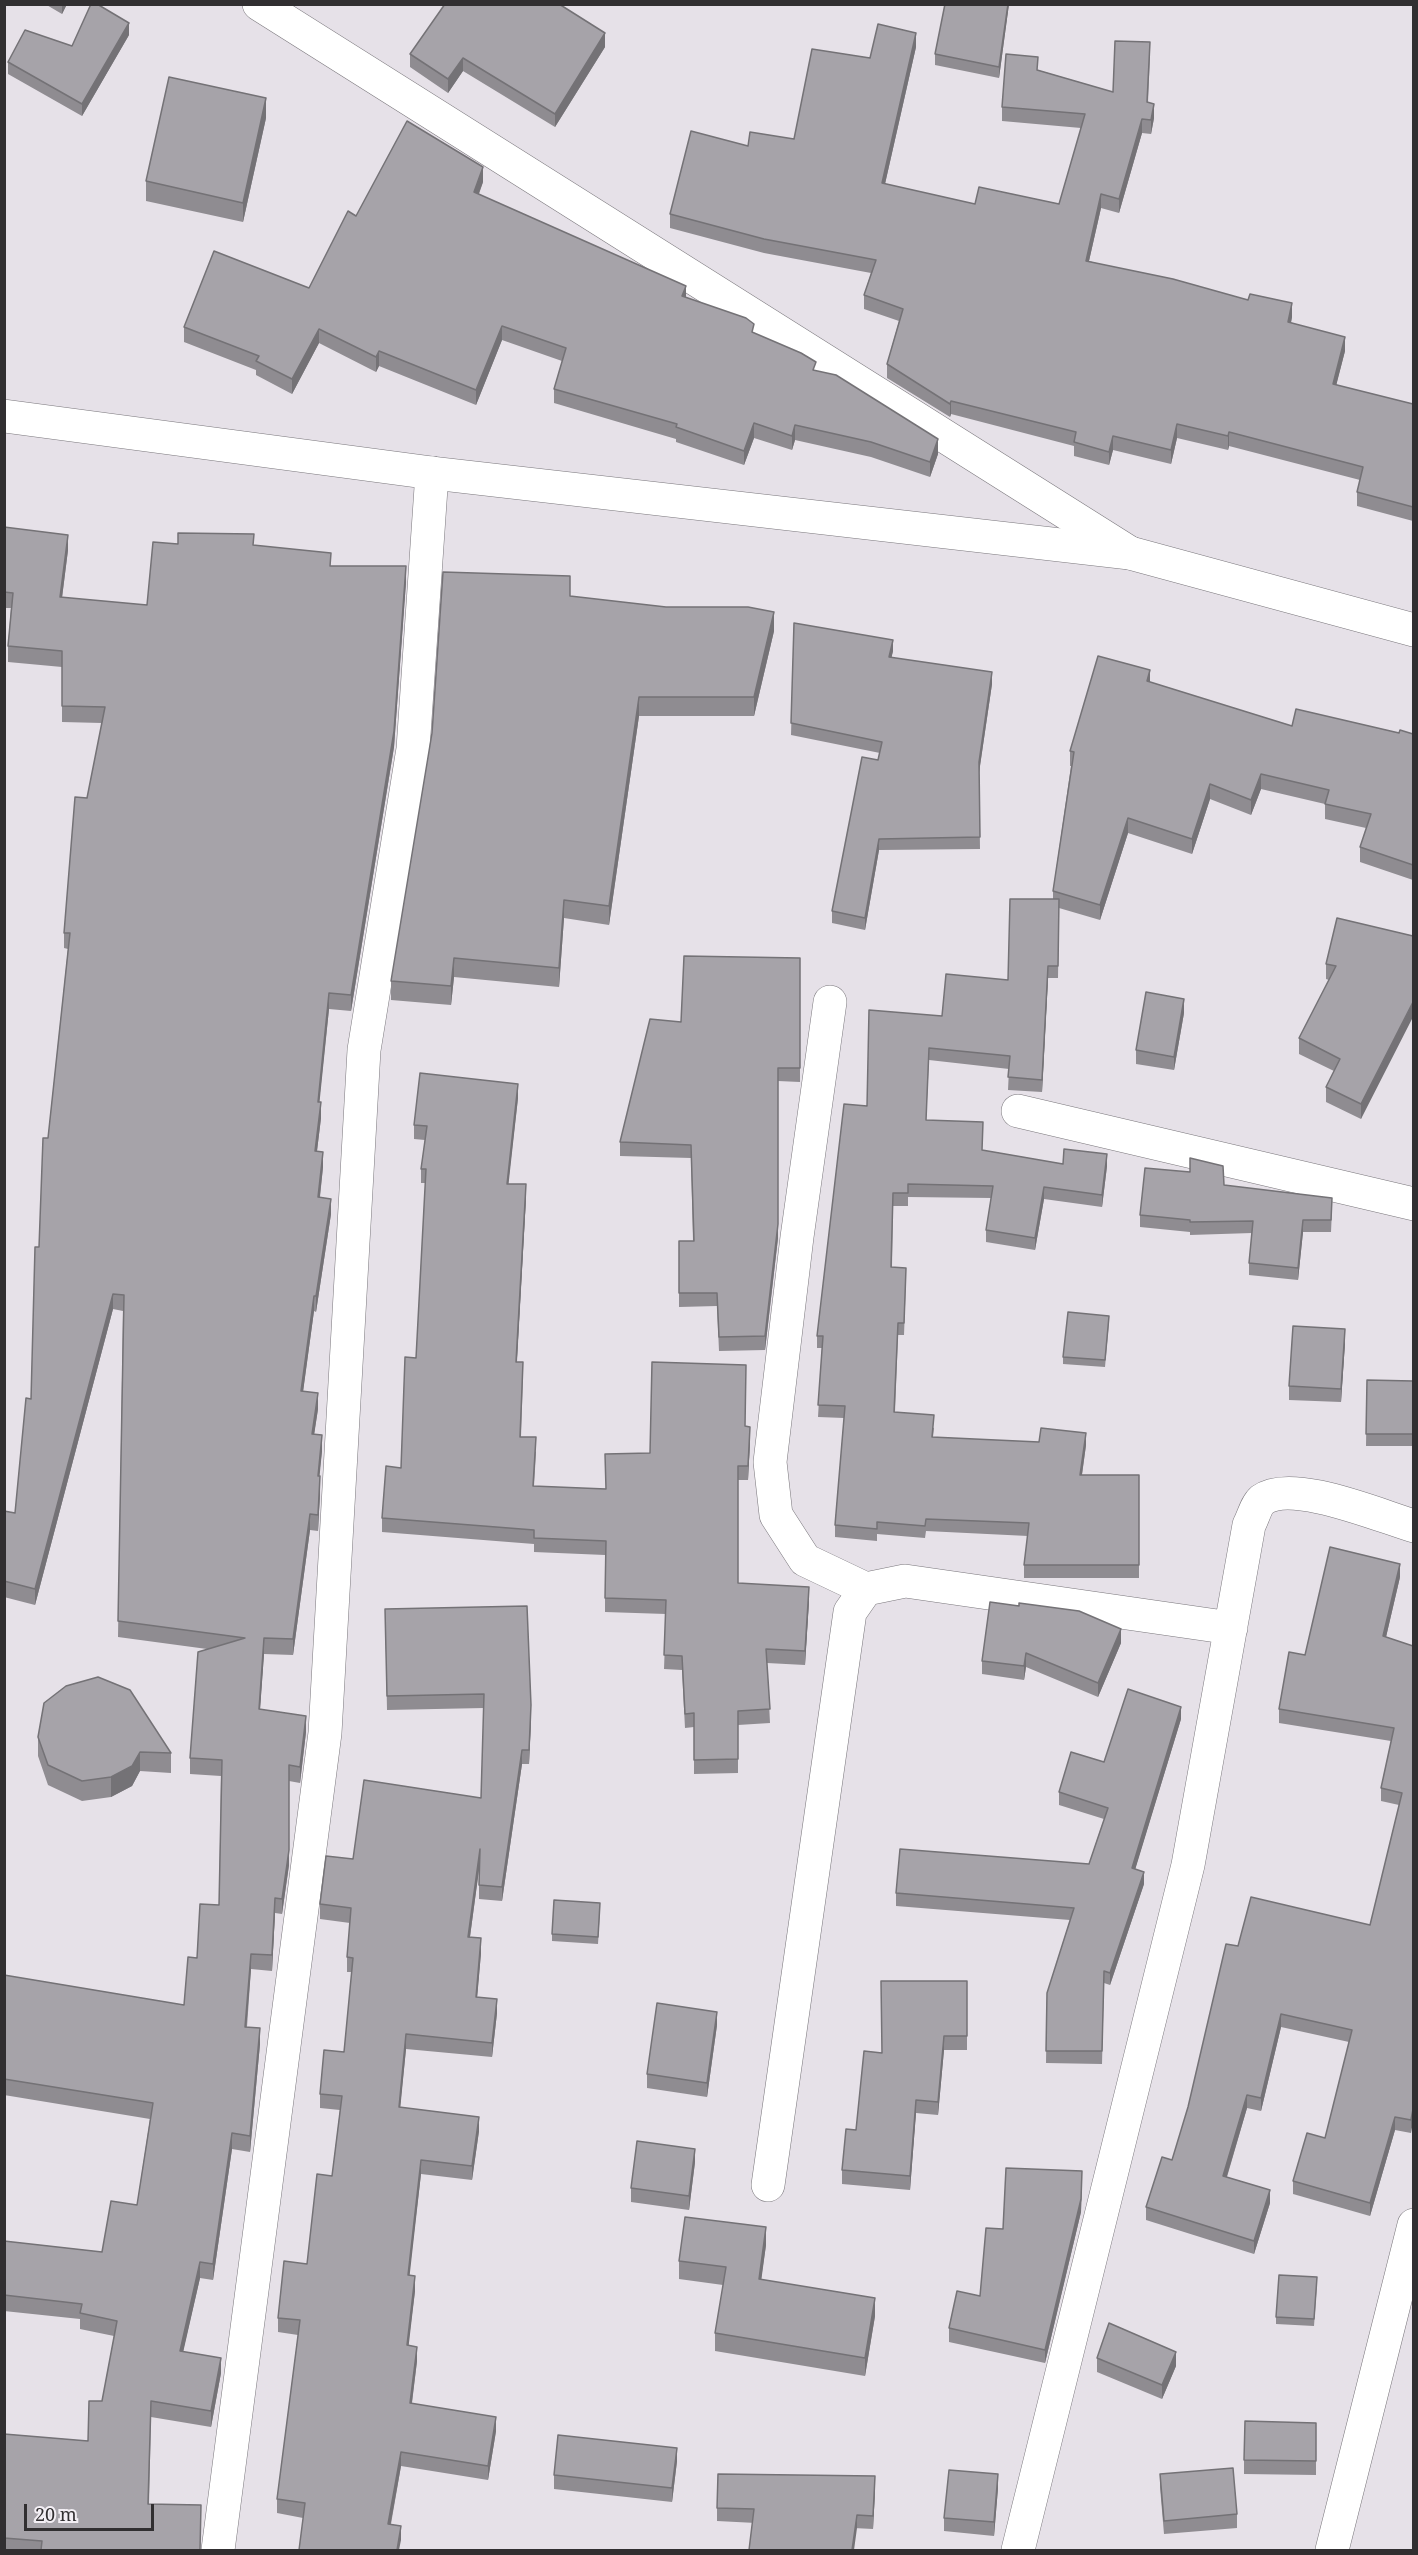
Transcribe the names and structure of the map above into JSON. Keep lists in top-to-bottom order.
{
  "scale_bar": "20 m"
}
